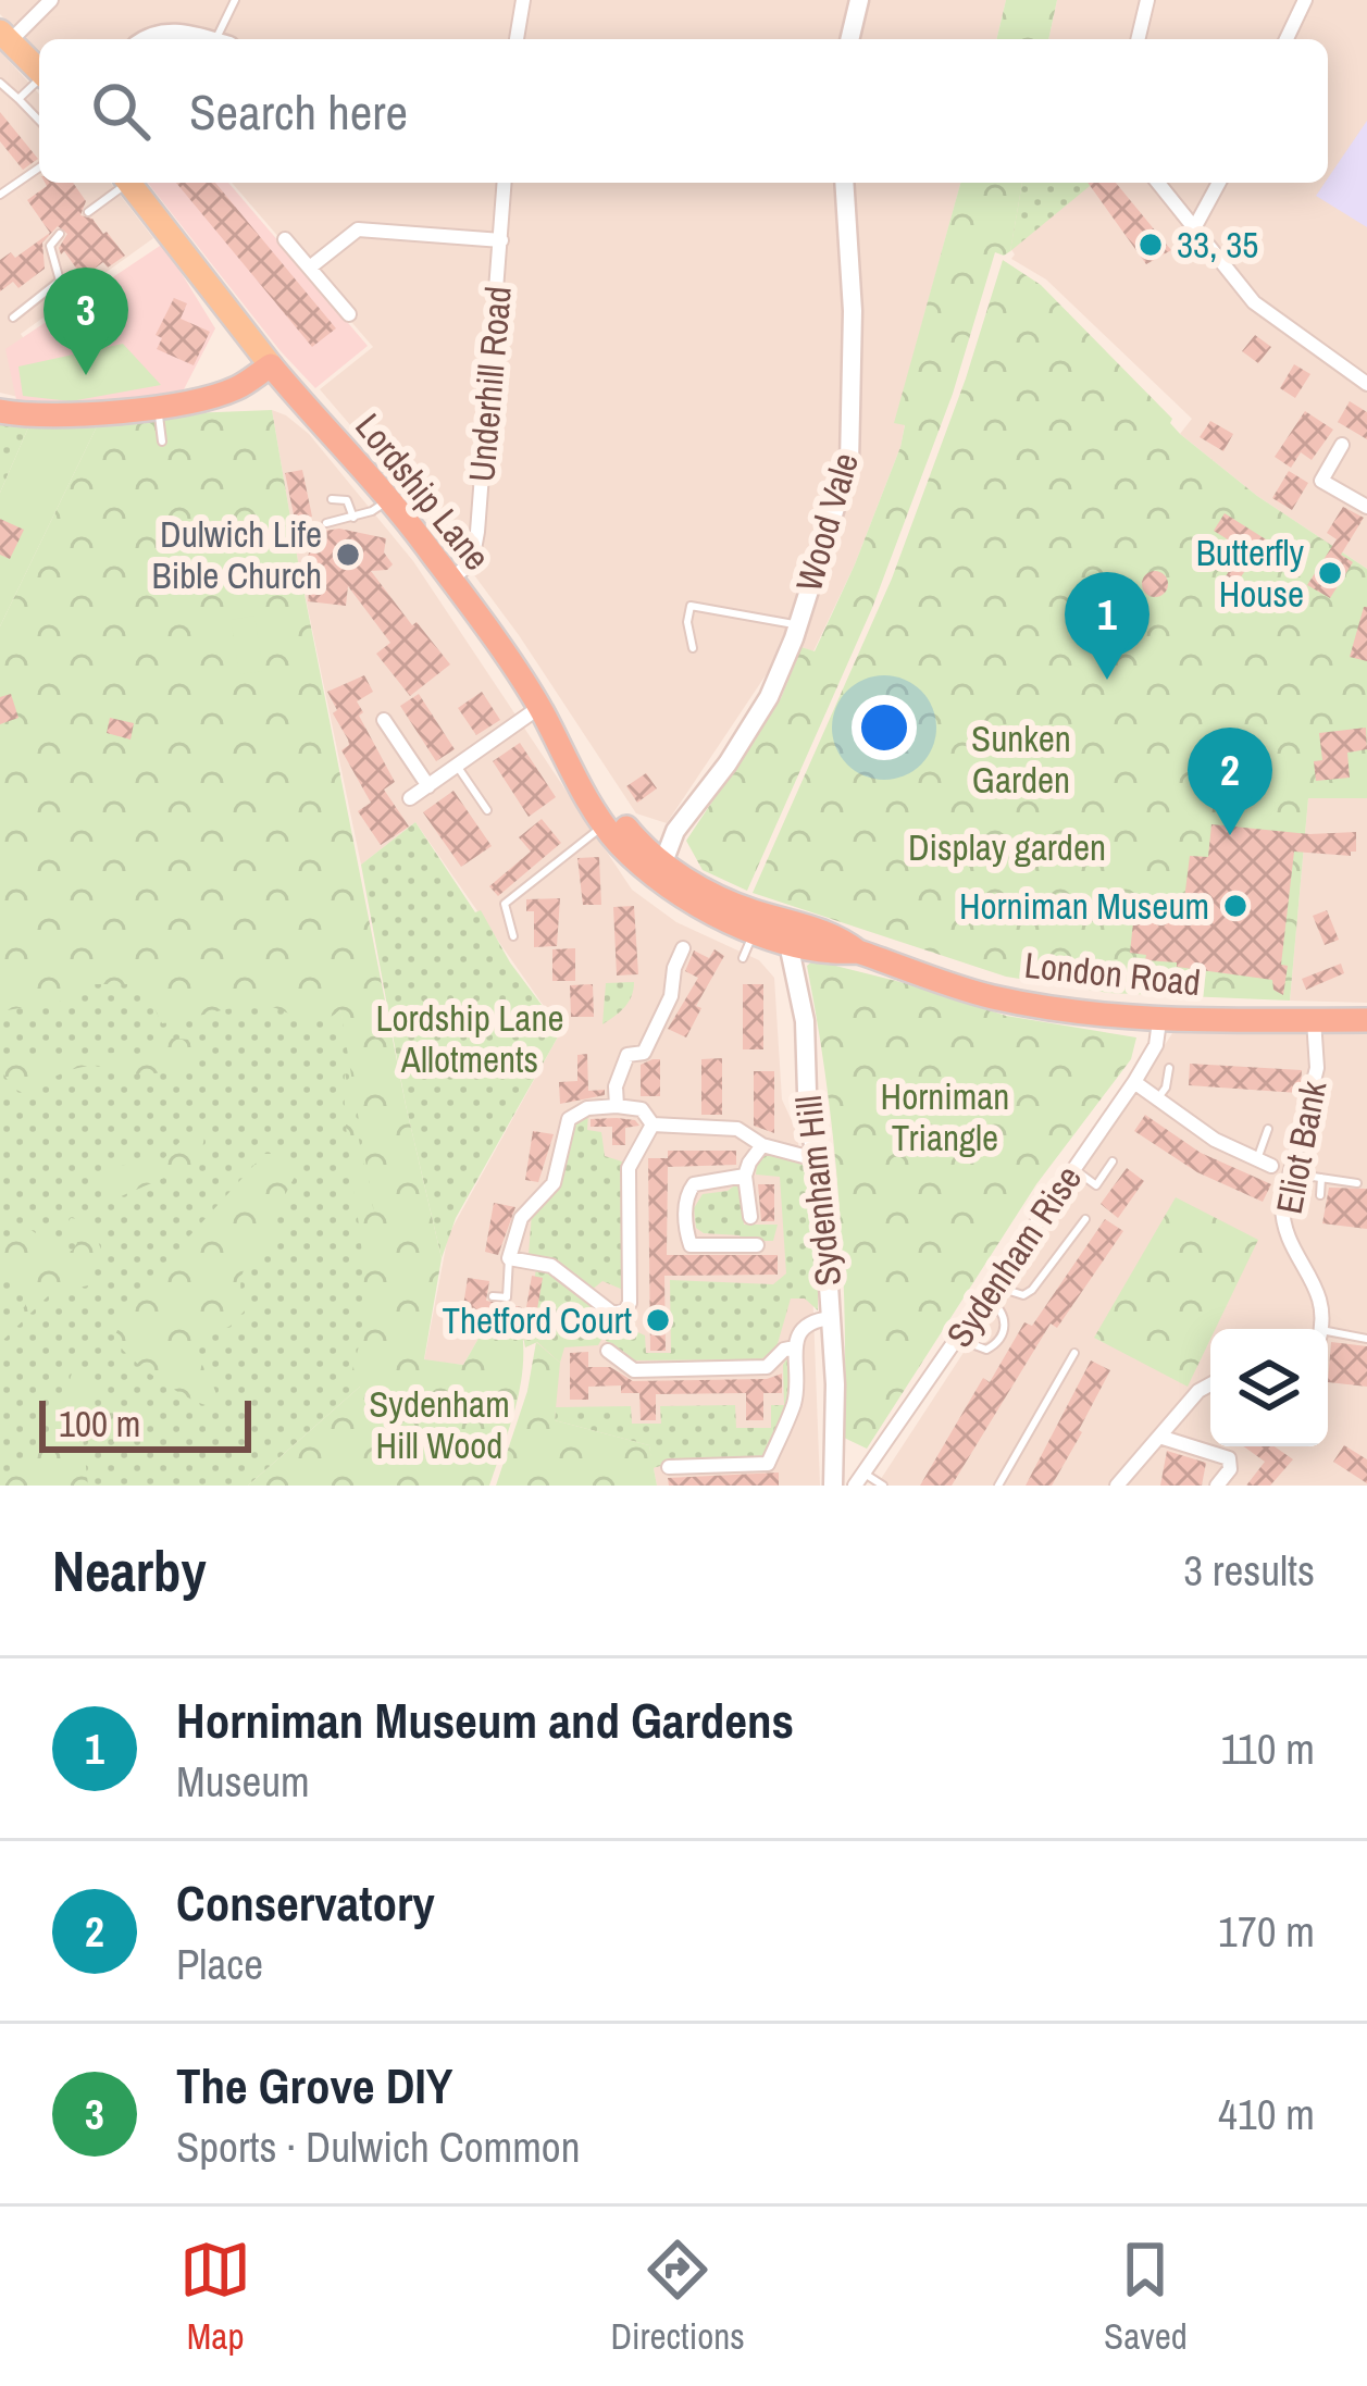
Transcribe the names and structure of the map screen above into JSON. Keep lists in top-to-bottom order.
{
  "streets": {
    "highway": ["Lordship Lane", "London Road"],
    "street": [
      "Underhill Road",
      "Wood Vale",
      "Eliot Bank",
      "Sydenham Hill",
      "Sydenham Rise"
    ]
  },
  "crossings": [
    ["Underhill Road", "Lordship Lane"],
    ["Lordship Lane", "Wood Vale"],
    ["Lordship Lane", "London Road"],
    ["Wood Vale", "London Road"],
    ["London Road", "Eliot Bank"],
    ["London Road", "Sydenham Hill"],
    ["London Road", "Sydenham Rise"]
  ],
  "parks": [
    "Sunken Garden",
    "Display garden",
    "Lordship Lane Allotments",
    "Horniman Triangle",
    "Sydenham Hill Wood"
  ],
  "places": [
    "33, 35",
    "Dulwich Life Bible Church",
    "Butterfly House",
    "Horniman Museum",
    "Thetford Court"
  ],
  "scale_bar": "100 m",
  "page": {
    "search": "Search here",
    "pins": ["3", "1", "2"],
    "scale": "100 m",
    "heading": ["Nearby", "3 results"],
    "list": [
      {
        "mark": "1",
        "name": "Horniman Museum and Gardens",
        "note": "Museum",
        "value": "110 m"
      },
      {
        "mark": "2",
        "name": "Conservatory",
        "note": "Place",
        "value": "170 m"
      },
      {
        "mark": "3",
        "name": "The Grove DIY",
        "note": "Sports · Dulwich Common",
        "value": "410 m"
      }
    ],
    "nav": ["Map", "Directions", "Saved"]
  }
}
